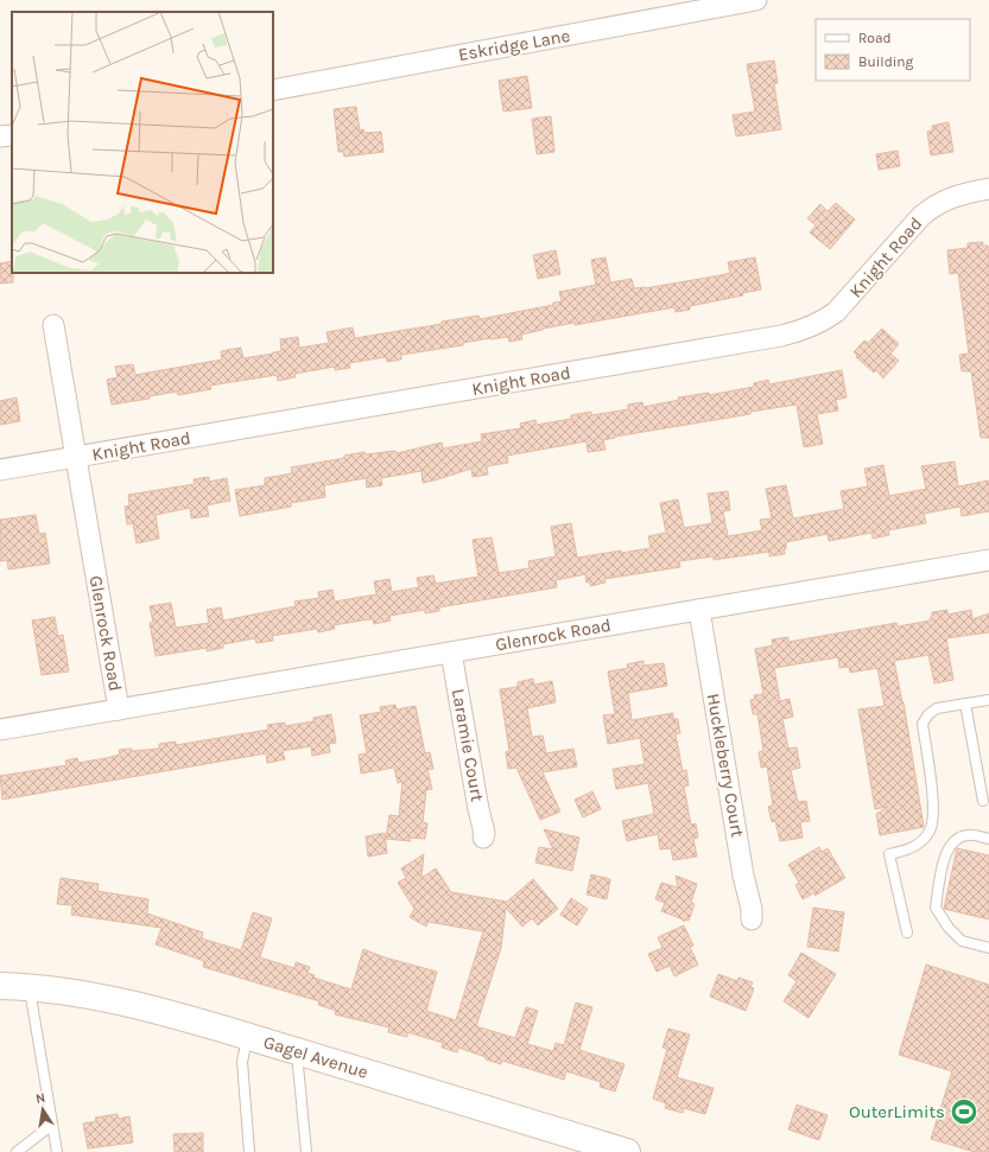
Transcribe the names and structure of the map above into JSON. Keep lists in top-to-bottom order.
{
  "streets": {
    "street": [
      "Eskridge Lane",
      "Knight Road",
      "Glenrock Road",
      "Laramie Court",
      "Huckleberry Court",
      "Gagel Avenue"
    ]
  },
  "crossings": [
    ["Knight Road", "Glenrock Road"],
    ["Glenrock Road", "Laramie Court"],
    ["Glenrock Road", "Huckleberry Court"]
  ],
  "places": {
    "sports": ["OuterLimits"]
  },
  "legend": ["Road", "Building"],
  "north": "top"
}
